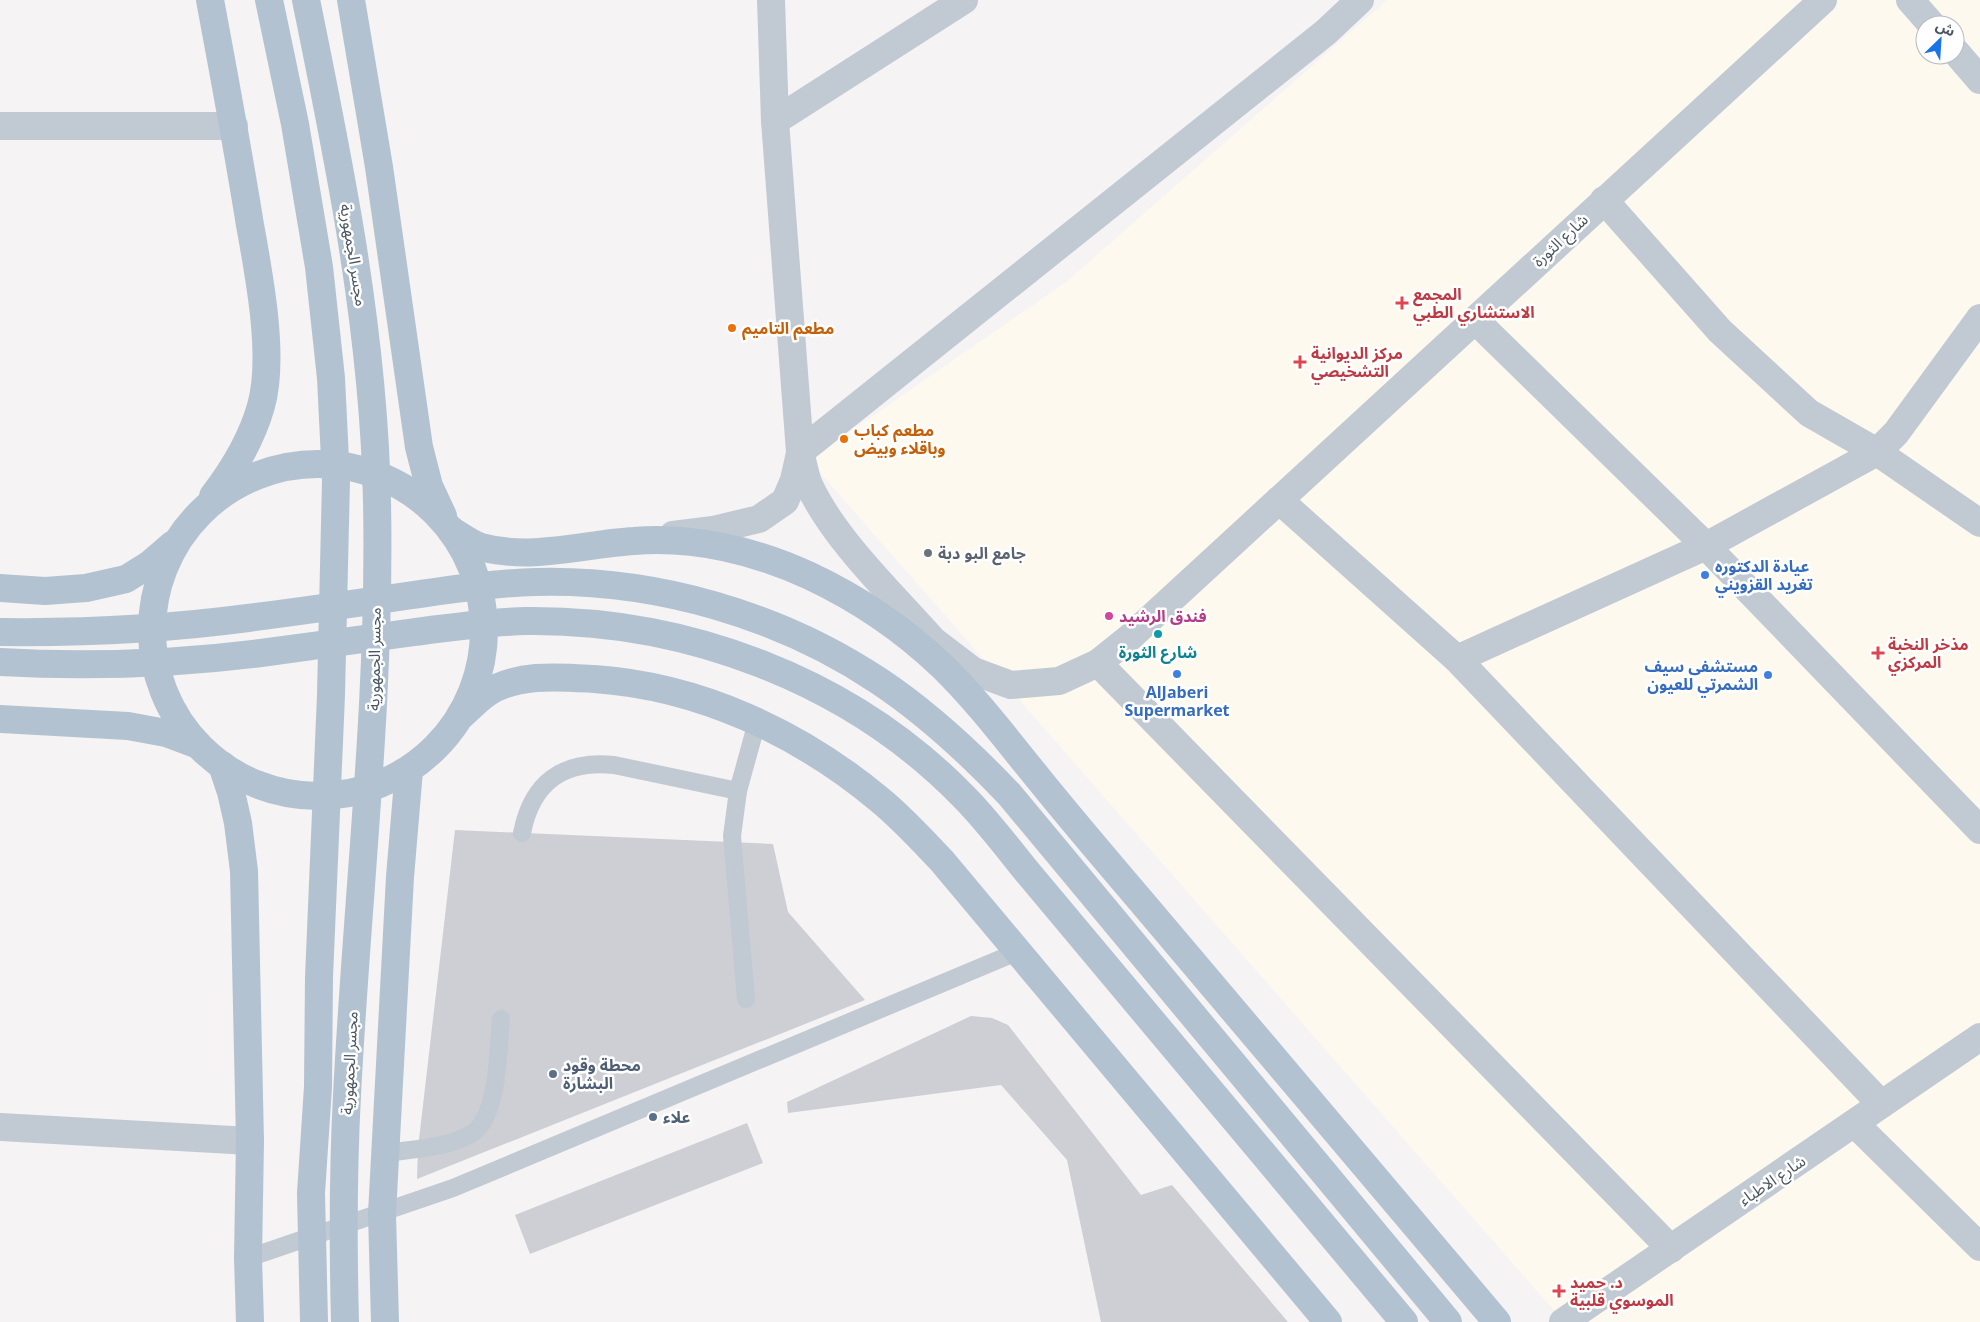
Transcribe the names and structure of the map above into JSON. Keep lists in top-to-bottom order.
{
  "streets": {
    "main road": ["مجسر الجمهورية"],
    "street": ["شارع الثورة", "شارع الاطباء"]
  },
  "places": {
    "health": [
      "المجمع الاستشاري الطبي",
      "مركز الديوانية التشخيصي",
      "مذخر النخبة المركزي",
      "د. حميد الموسوي قلبية"
    ],
    "other": [
      "مطعم التاميم",
      "مطعم كباب وباقلاء وبيض",
      "جامع البو دبة",
      "عيادة الدكتوره تغريد القزويني",
      "فندق الرشيد",
      "شارع الثورة",
      "AlJaberi Supermarket",
      "مستشفى سيف الشمرتي للعيون",
      "محطة وقود البشارة",
      "علاء"
    ]
  },
  "north": "top right"
}
